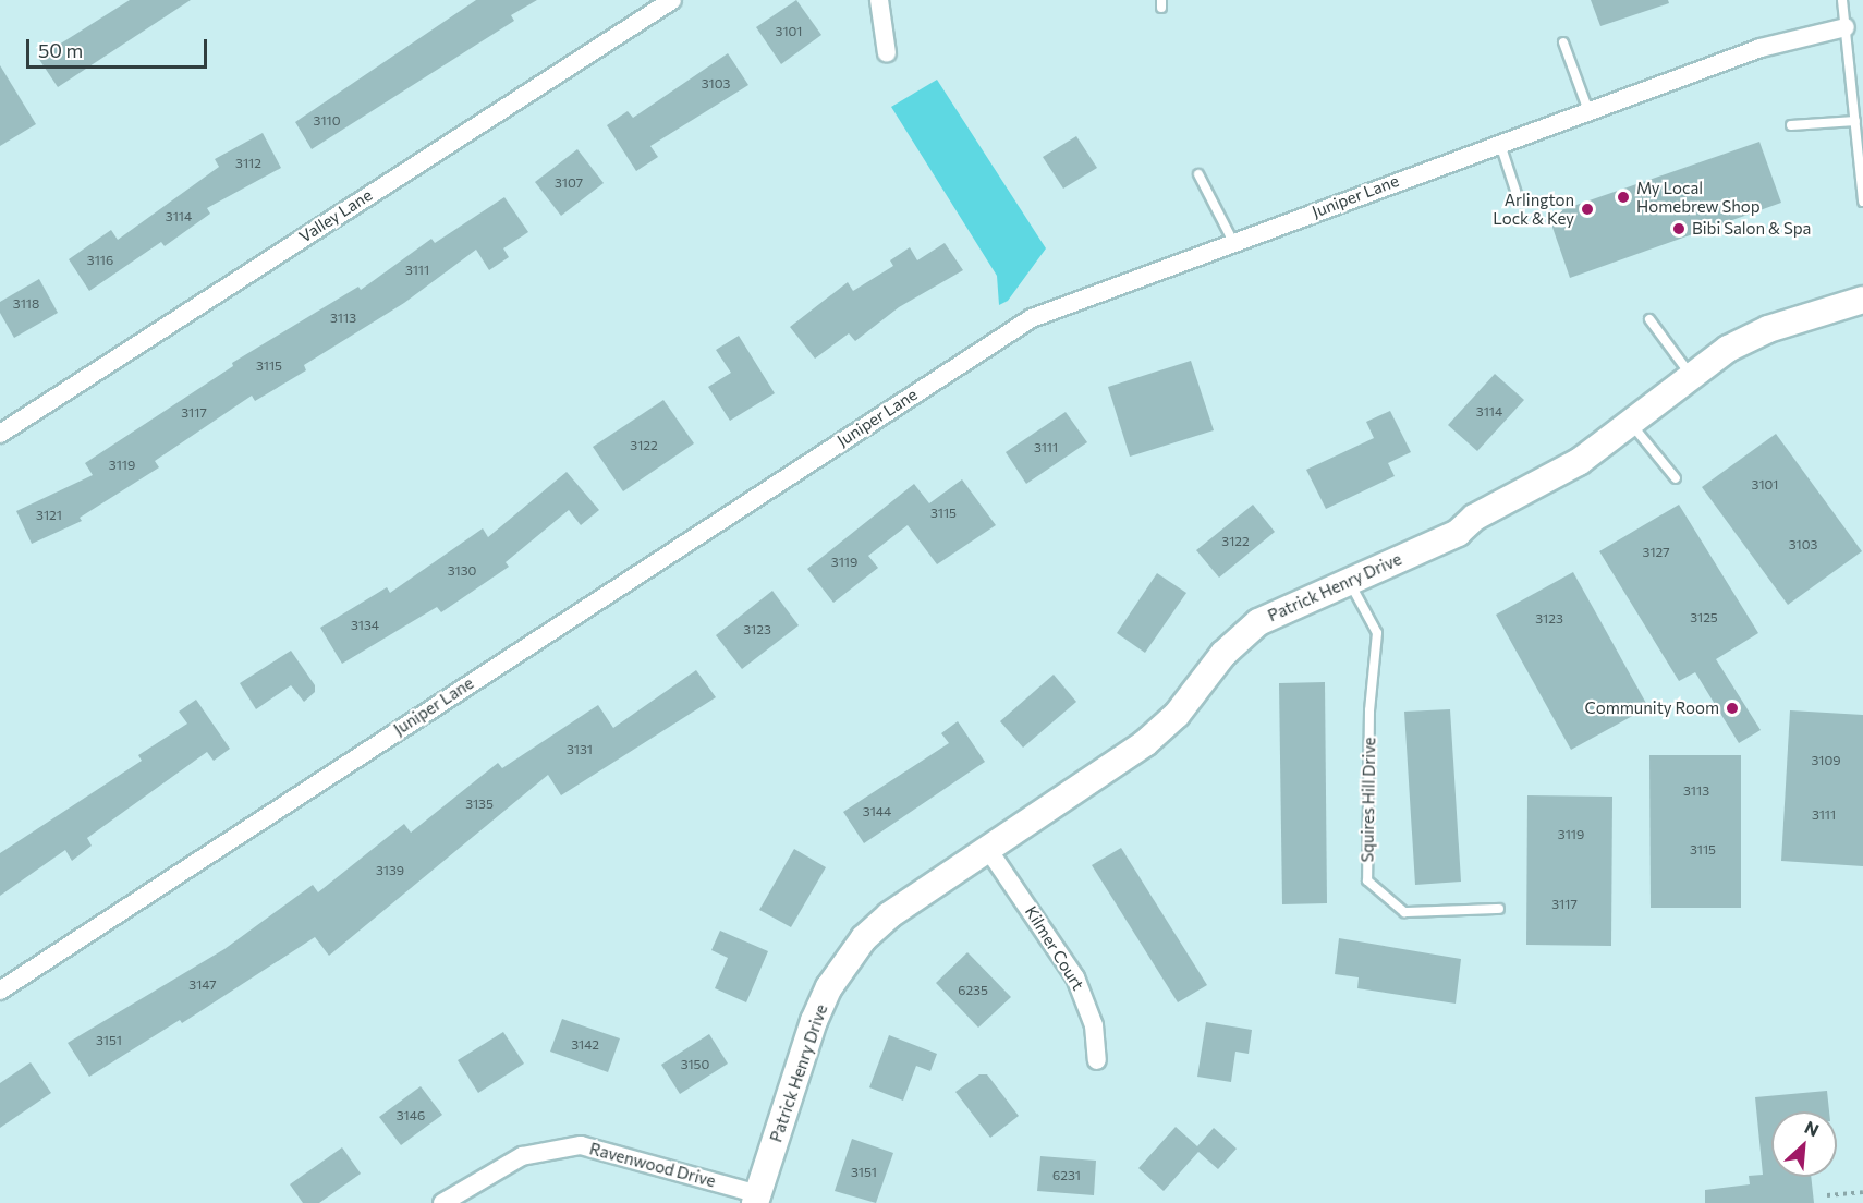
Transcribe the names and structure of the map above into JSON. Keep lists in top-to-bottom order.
{
  "streets": {
    "street": [
      "Juniper Lane",
      "Valley Lane",
      "Patrick Henry Drive",
      "Kilmer Court",
      "Ravenwood Drive"
    ],
    "lane": ["Squires Hill Drive"]
  },
  "crossings": [
    ["Patrick Henry Drive", "Squires Hill Drive"],
    ["Patrick Henry Drive", "Kilmer Court"],
    ["Patrick Henry Drive", "Ravenwood Drive"]
  ],
  "places": [
    "My Local Homebrew Shop",
    "Arlington Lock & Key",
    "Bibi Salon & Spa",
    "Community Room"
  ],
  "house_numbers": [
    "3101",
    "3103",
    "3110",
    "3112",
    "3107",
    "3114",
    "3116",
    "3111",
    "3118",
    "3113",
    "3115",
    "3114",
    "3117",
    "3122",
    "3111",
    "3119",
    "3101",
    "3115",
    "3121",
    "3122",
    "3103",
    "3127",
    "3119",
    "3130",
    "3125",
    "3123",
    "3134",
    "3123",
    "3131",
    "3109",
    "3113",
    "3135",
    "3144",
    "3111",
    "3119",
    "3115",
    "3139",
    "3117",
    "3147",
    "6235",
    "3151",
    "3142",
    "3150",
    "3146",
    "3151",
    "6231"
  ],
  "scale_bar": "50 m",
  "north": "top right"
}
